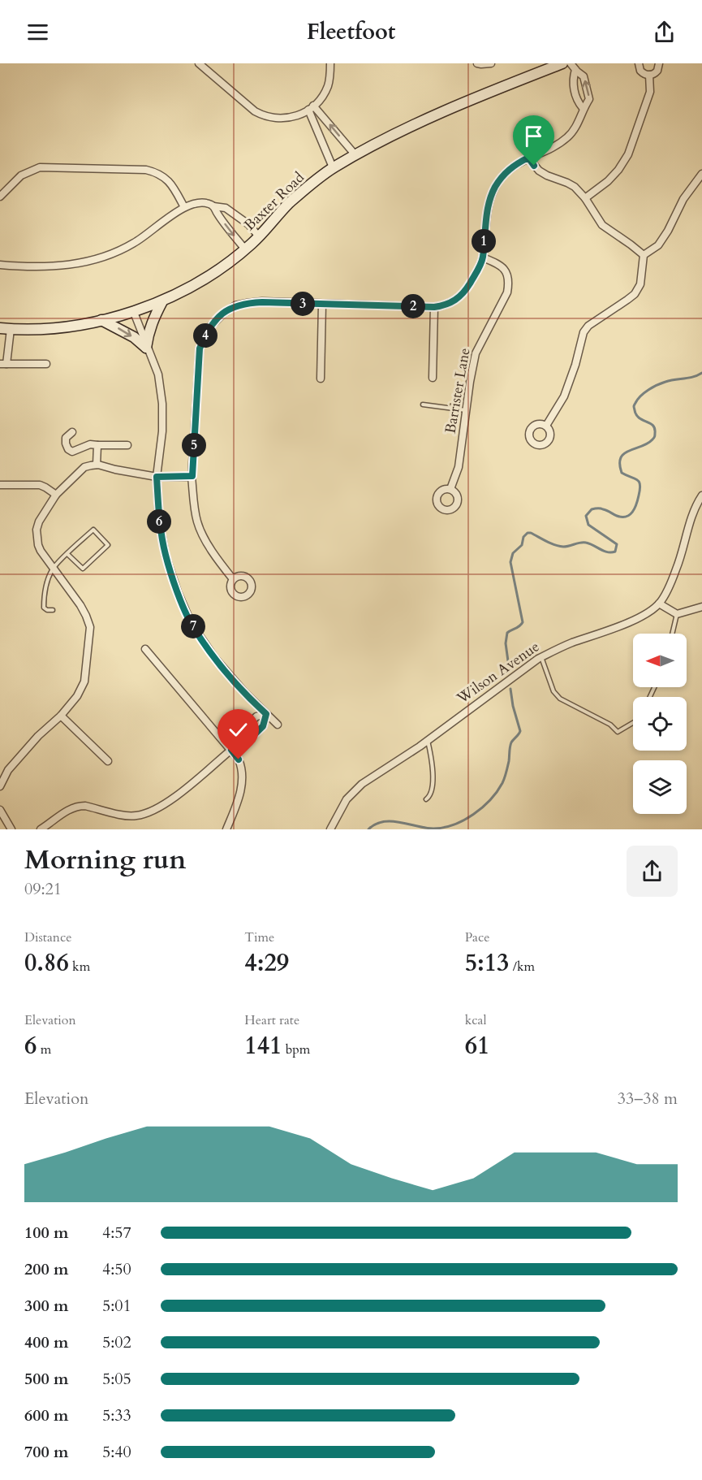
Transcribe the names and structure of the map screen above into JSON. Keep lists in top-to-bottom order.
{
  "streets": {
    "main road": ["Baxter Road"],
    "street": ["Barrister Lane", "Wilson Avenue"]
  },
  "north": "left",
  "page": {
    "header": "Fleetfoot",
    "pins": [
      "1",
      "3",
      "2",
      "4",
      "5",
      "6",
      "7"
    ],
    "heading": ["Morning run", "09:21"],
    "stats": [
      ["Distance", "0.86 km"],
      ["Time", "4:29"],
      ["Pace", "5:13 /km"],
      ["Elevation", "6 m"],
      ["Heart rate", "141 bpm"],
      ["kcal", "61"]
    ],
    "chart": ["Elevation", "33–38 m"],
    "list": [
      {
        "name": "100 m",
        "note": "4:57"
      },
      {
        "name": "200 m",
        "note": "4:50"
      },
      {
        "name": "300 m",
        "note": "5:01"
      },
      {
        "name": "400 m",
        "note": "5:02"
      },
      {
        "name": "500 m",
        "note": "5:05"
      },
      {
        "name": "600 m",
        "note": "5:33"
      },
      {
        "name": "700 m",
        "note": "5:40"
      }
    ]
  }
}
